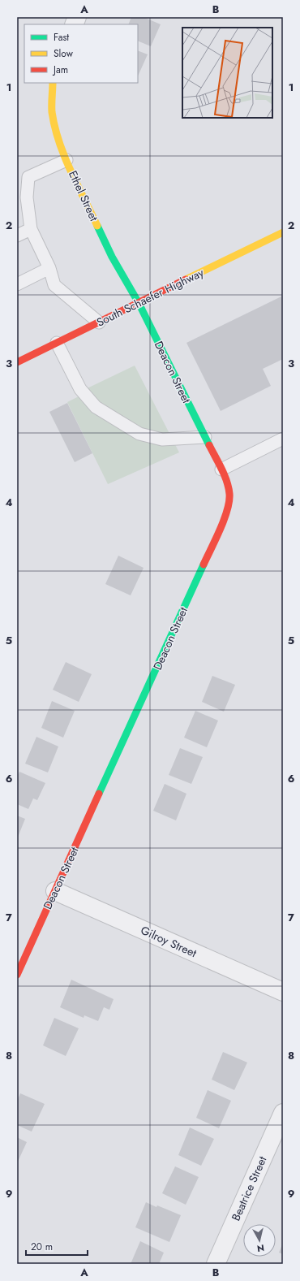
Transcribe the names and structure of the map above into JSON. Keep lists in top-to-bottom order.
{
  "streets": {
    "street": [
      "Ethel Street",
      "South Schaefer Highway",
      "Deacon Street",
      "Gilroy Street",
      "Beatrice Street"
    ]
  },
  "crossings": [
    ["Ethel Street", "South Schaefer Highway"],
    ["Ethel Street", "Deacon Street"],
    ["South Schaefer Highway", "Deacon Street"],
    ["Deacon Street", "Gilroy Street"]
  ],
  "legend": ["Fast", "Slow", "Jam"],
  "scale_bar": "20 m",
  "north": "bottom",
  "grid": {
    "columns": ["A", "B"],
    "rows": [
      "1",
      "2",
      "3",
      "4",
      "5",
      "6",
      "7",
      "8",
      "9"
    ]
  }
}
